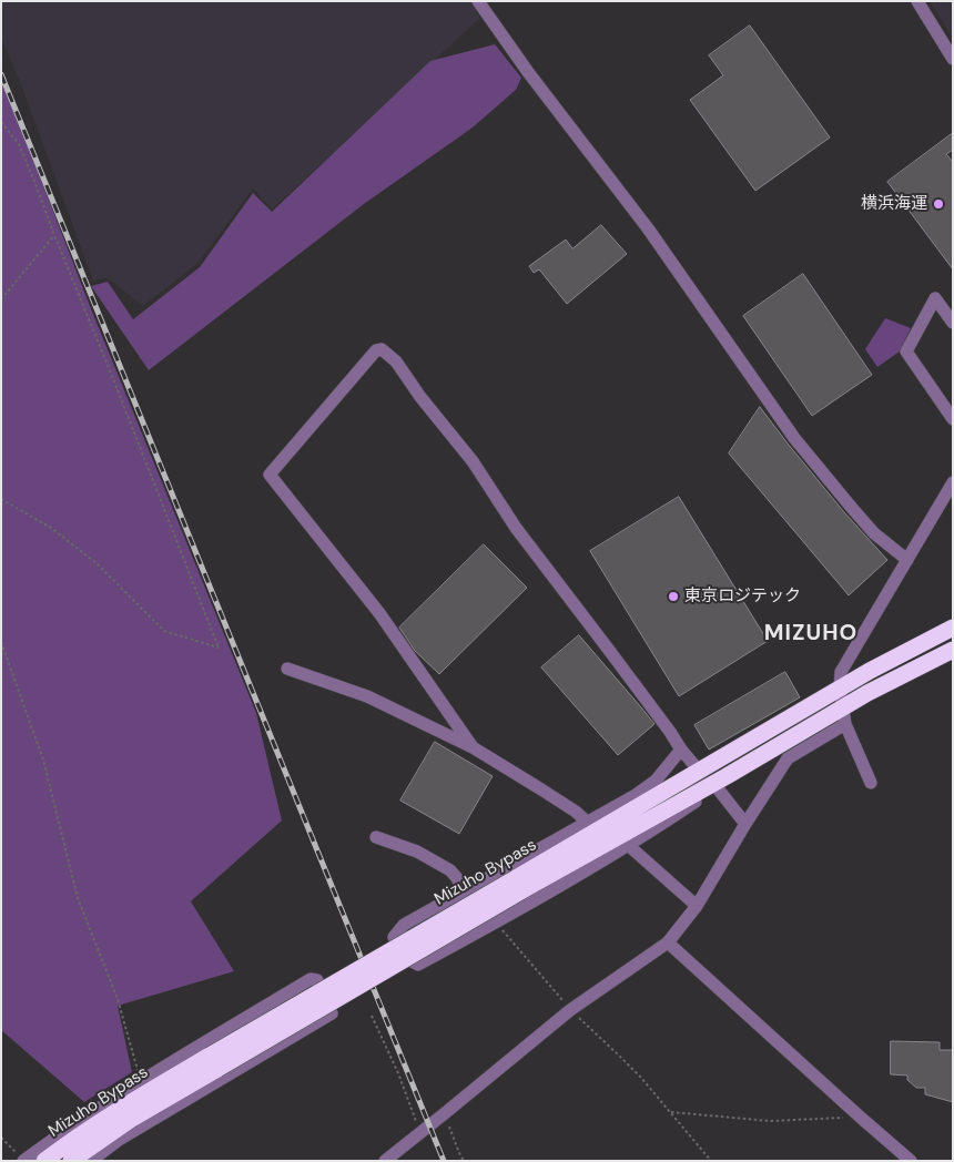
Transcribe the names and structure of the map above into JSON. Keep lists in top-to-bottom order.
{
  "streets": {
    "highway": ["Mizuho Bypass"]
  },
  "districts": ["MIZUHO"],
  "places": ["横浜海運", "東京ロジテック"]
}
